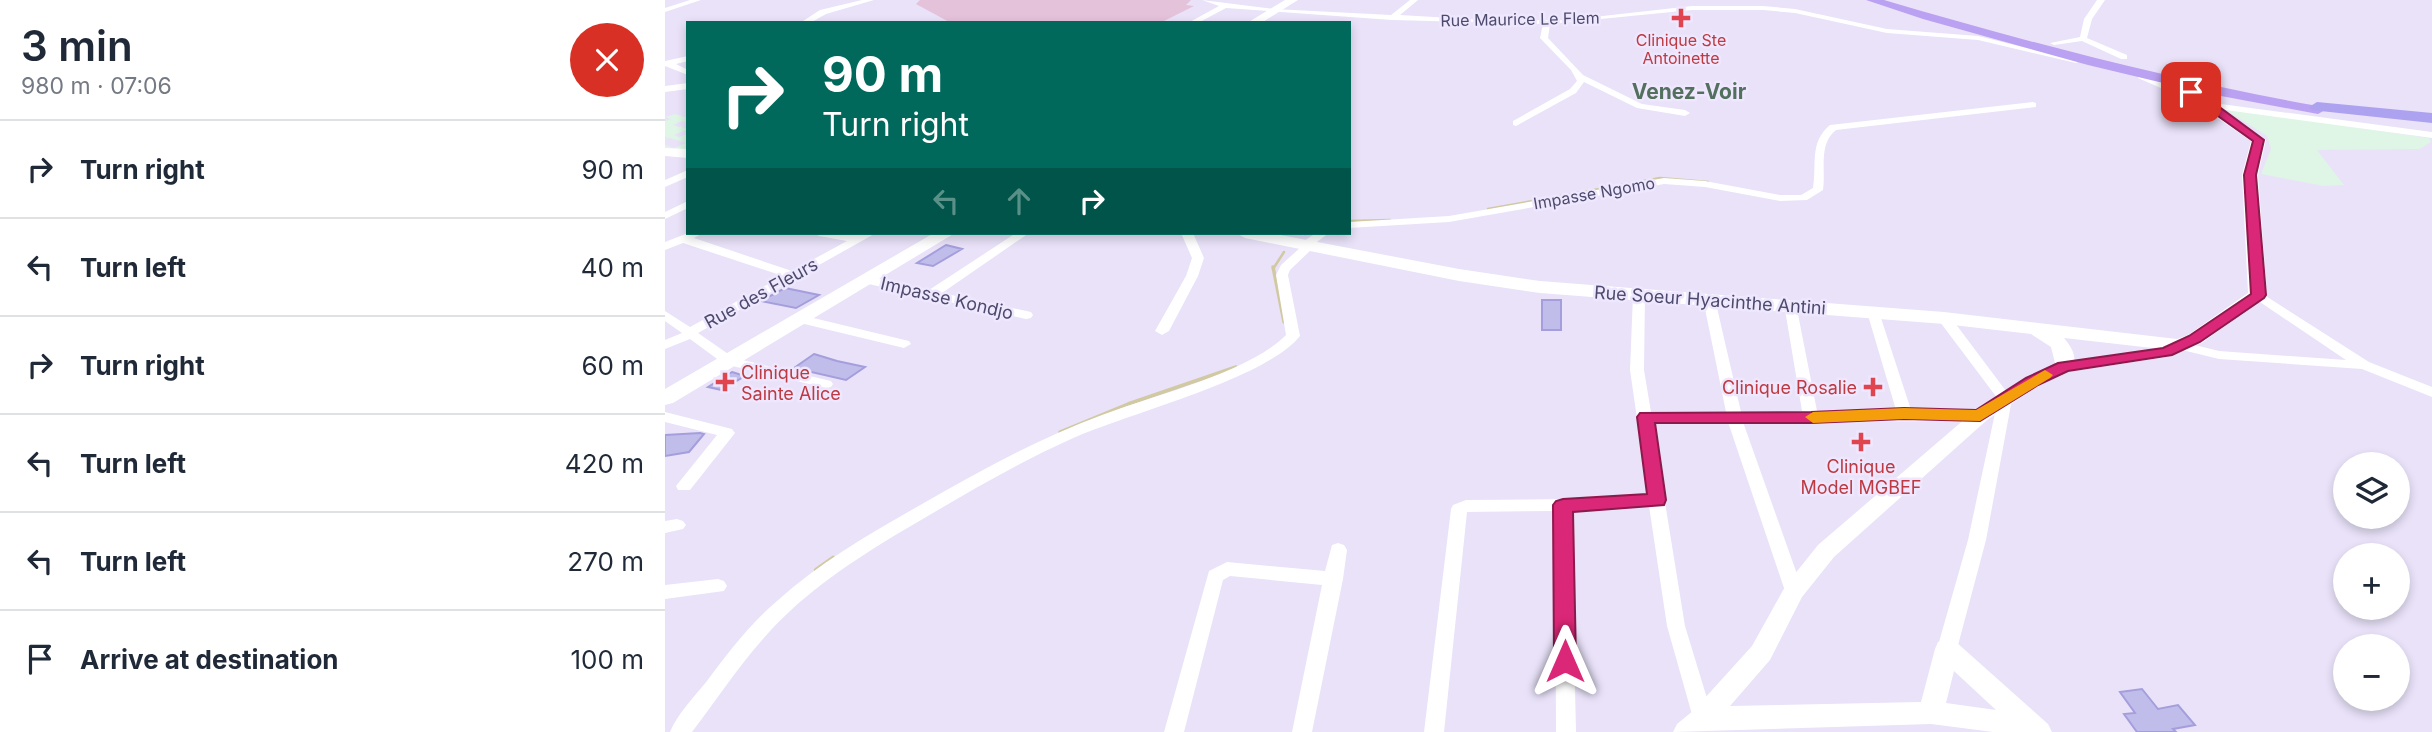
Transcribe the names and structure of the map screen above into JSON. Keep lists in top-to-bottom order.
{
  "streets": {
    "main road": ["Rue Soeur Hyacinthe Antini"],
    "street": [
      "Rue Maurice Le Flem",
      "Impasse Ngomo",
      "Rue des Fleurs",
      "Impasse Kondjo"
    ]
  },
  "districts": ["Venez-Voir"],
  "places": {
    "health": [
      "Clinique Ste Antoinette",
      "Clinique Sainte Alice",
      "Clinique Rosalie",
      "Clinique Model MGBEF"
    ]
  },
  "page": {
    "heading": ["3 min", "980 m · 07:06"],
    "turn": ["90 m", "Turn right"],
    "list": [
      {
        "name": "Turn right",
        "value": "90 m"
      },
      {
        "name": "Turn left",
        "value": "40 m"
      },
      {
        "name": "Turn right",
        "value": "60 m"
      },
      {
        "name": "Turn left",
        "value": "420 m"
      },
      {
        "name": "Turn left",
        "value": "270 m"
      },
      {
        "name": "Arrive at destination",
        "value": "100 m"
      }
    ],
    "map_buttons": ["+", "−"]
  }
}
